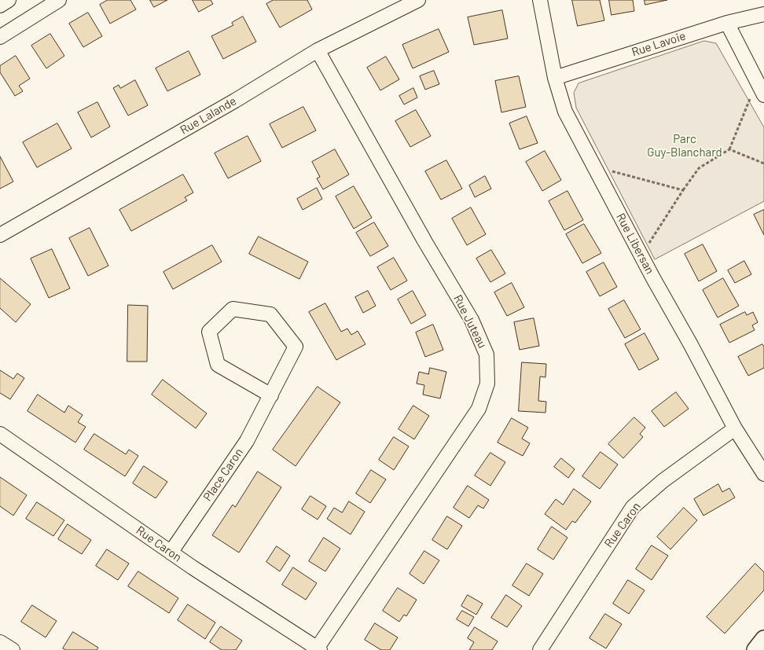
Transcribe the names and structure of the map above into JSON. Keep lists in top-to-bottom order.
{
  "streets": {
    "street": [
      "Rue Lavoie",
      "Rue Lalande",
      "Rue Libersan",
      "Rue Juteau",
      "Place Caron",
      "Rue Caron"
    ]
  },
  "crossings": [
    ["Rue Lavoie", "Rue Libersan"],
    ["Rue Lalande", "Rue Juteau"],
    ["Rue Libersan", "Rue Caron"],
    ["Rue Juteau", "Rue Caron"],
    ["Place Caron", "Rue Caron"]
  ],
  "parks": ["Parc Guy-Blanchard"]
}
